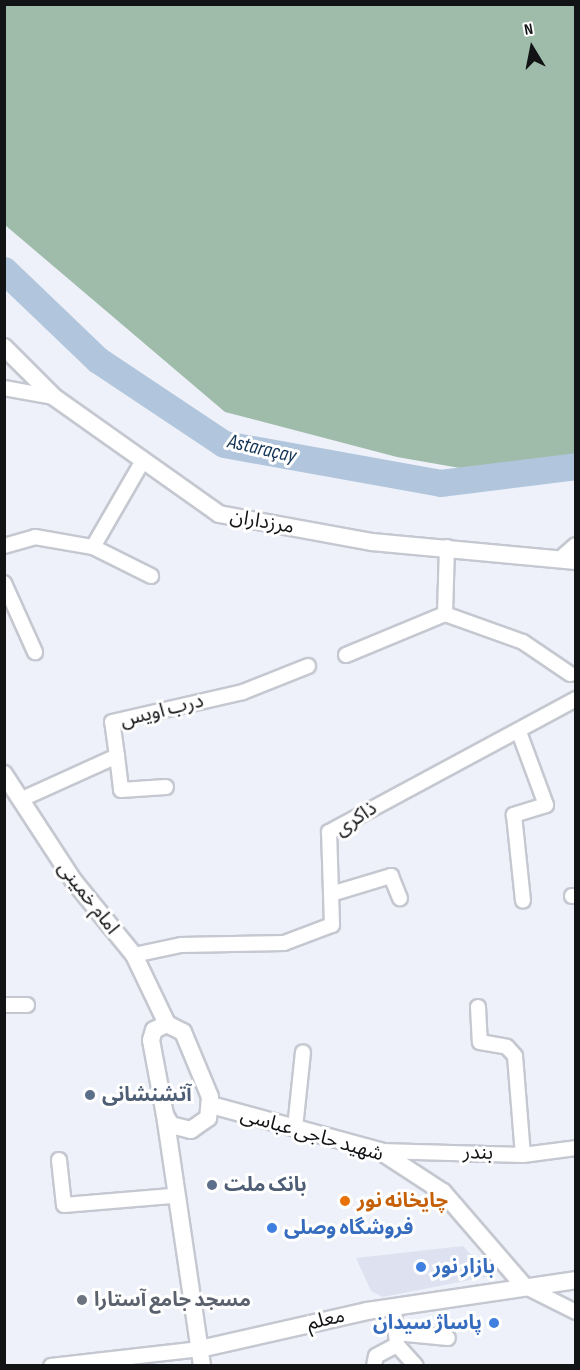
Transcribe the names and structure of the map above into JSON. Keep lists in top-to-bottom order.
{
  "streets": {
    "street": [
      "مرزداران",
      "درب اویس",
      "ذاکری",
      "امام خمینی",
      "شهید حاجی عباسی",
      "بندر",
      "معلم"
    ]
  },
  "crossings": [
    ["درب اویس", "امام خمینی"],
    ["ذاکری", "امام خمینی"],
    ["شهید حاجی عباسی", "بندر"],
    ["شهید حاجی عباسی", "معلم"]
  ],
  "water": ["Astaraçay"],
  "places": [
    "آتشنشانی",
    "بانک ملت",
    "چایخانه نور",
    "فروشگاه وصلی",
    "بازار نور",
    "مسجد جامع آستارا",
    "پاساژ سیدان"
  ],
  "north": "top"
}
